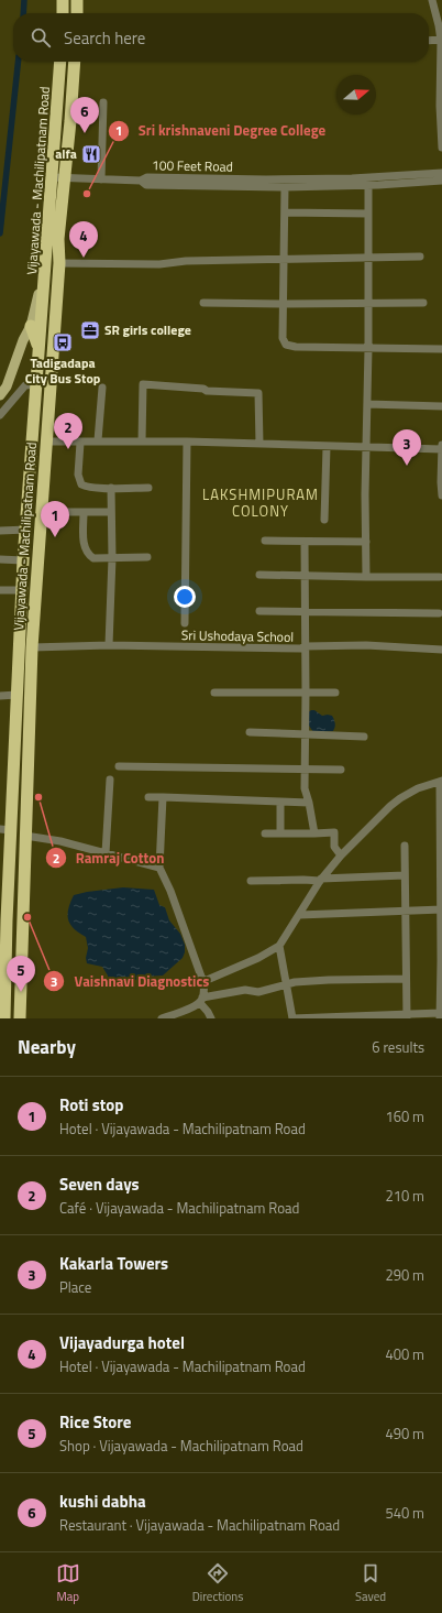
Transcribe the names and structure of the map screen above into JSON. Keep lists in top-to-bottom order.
{
  "streets": {
    "highway": ["Vijayawada - Machilipatnam Road"],
    "street": ["100 Feet Road", "Sri Ushodaya School"]
  },
  "crossings": [
    ["Vijayawada - Machilipatnam Road", "Sri Ushodaya School"]
  ],
  "districts": ["LAKSHMIPURAM COLONY"],
  "places": {
    "restaurant": ["alfa"],
    "other": ["Sri krishnaveni Degree College", "Ramraj Cotton", "Vaishnavi Diagnostics"],
    "office": ["SR girls college"],
    "bus stop": ["Tadigadapa City Bus Stop"]
  },
  "north": "right",
  "page": {
    "search": "Search here",
    "pins": [
      "6",
      "4",
      "2",
      "3",
      "1",
      "5"
    ],
    "heading": ["Nearby", "6 results"],
    "list": [
      {
        "mark": "1",
        "name": "Roti stop",
        "note": "Hotel · Vijayawada - Machilipatnam Road",
        "value": "160 m"
      },
      {
        "mark": "2",
        "name": "Seven days",
        "note": "Café · Vijayawada - Machilipatnam Road",
        "value": "210 m"
      },
      {
        "mark": "3",
        "name": "Kakarla Towers",
        "note": "Place",
        "value": "290 m"
      },
      {
        "mark": "4",
        "name": "Vijayadurga hotel",
        "note": "Hotel · Vijayawada - Machilipatnam Road",
        "value": "400 m"
      },
      {
        "mark": "5",
        "name": "Rice Store",
        "note": "Shop · Vijayawada - Machilipatnam Road",
        "value": "490 m"
      },
      {
        "mark": "6",
        "name": "kushi dabha",
        "note": "Restaurant · Vijayawada - Machilipatnam Road",
        "value": "540 m"
      }
    ],
    "nav": ["Map", "Directions", "Saved"]
  }
}
